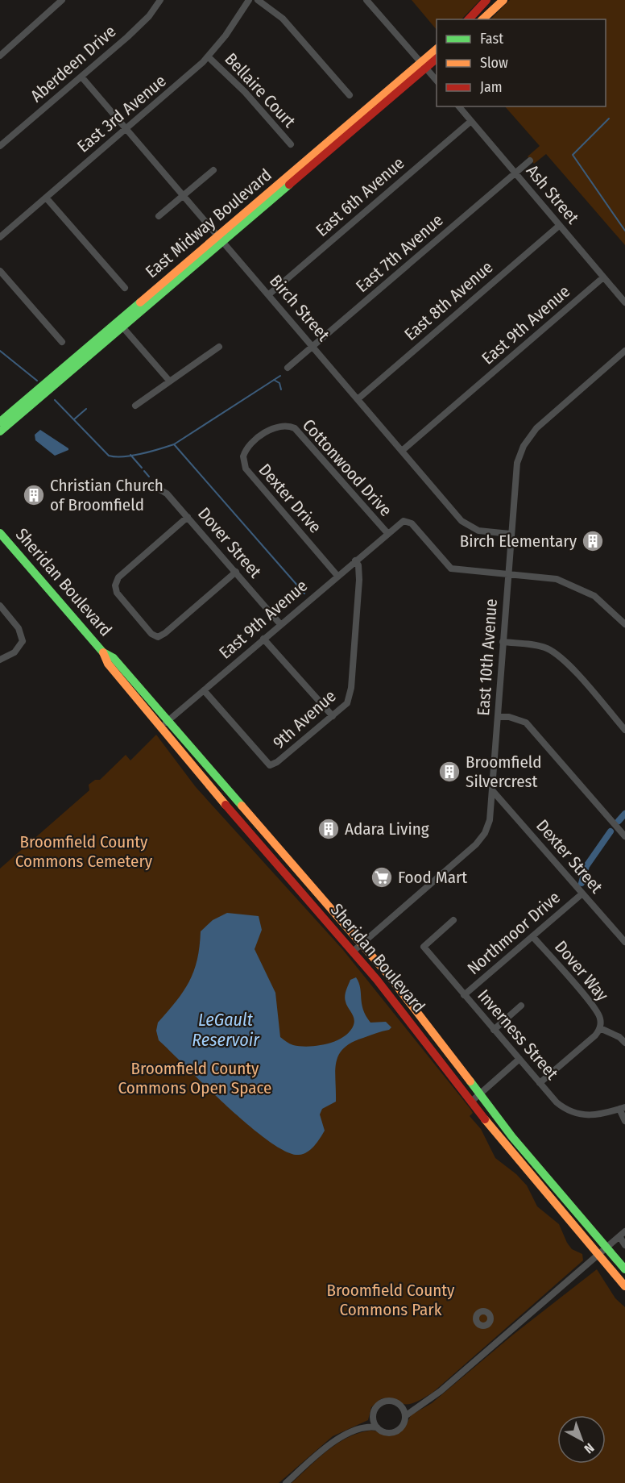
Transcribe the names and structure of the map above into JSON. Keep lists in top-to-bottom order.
{
  "streets": {
    "main road": ["East Midway Boulevard", "Sheridan Boulevard"],
    "street": [
      "Aberdeen Drive",
      "Bellaire Court",
      "East 3rd Avenue",
      "Ash Street",
      "East 6th Avenue",
      "East 7th Avenue",
      "East 8th Avenue",
      "Birch Street",
      "East 9th Avenue",
      "Cottonwood Drive",
      "Dexter Drive",
      "Dover Street",
      "East 10th Avenue",
      "9th Avenue",
      "Dexter Street",
      "Northmoor Drive",
      "Dover Way",
      "Inverness Street"
    ]
  },
  "crossings": [
    ["Aberdeen Drive", "Birch Street"],
    ["Bellaire Court", "East 3rd Avenue"],
    ["East 3rd Avenue", "Birch Street"],
    ["Ash Street", "East 6th Avenue"],
    ["Ash Street", "East 7th Avenue"],
    ["Ash Street", "East 8th Avenue"],
    ["Ash Street", "East 9th Avenue"],
    ["East 6th Avenue", "Birch Street"],
    ["East Midway Boulevard", "Birch Street"],
    ["East 7th Avenue", "Birch Street"],
    ["East 8th Avenue", "Birch Street"],
    ["Birch Street", "East 9th Avenue"],
    ["Birch Street", "East 10th Avenue"],
    ["East 9th Avenue", "Cottonwood Drive"],
    ["East 9th Avenue", "Dexter Drive"],
    ["East 9th Avenue", "Dover Street"],
    ["East 9th Avenue", "Sheridan Boulevard"],
    ["East 9th Avenue", "East 10th Avenue"],
    ["East 9th Avenue", "9th Avenue"],
    ["Cottonwood Drive", "Dexter Drive"],
    ["Sheridan Boulevard", "East 10th Avenue"],
    ["East 10th Avenue", "Dexter Street"],
    ["Dexter Street", "Northmoor Drive"],
    ["Northmoor Drive", "Dover Way"],
    ["Northmoor Drive", "Inverness Street"]
  ],
  "water": ["LeGault Reservoir"],
  "parks": ["Broomfield County Commons Cemetery", "Broomfield County Commons Open Space", "Broomfield County Commons Park"],
  "places": {
    "building": [
      "Christian Church of Broomfield",
      "Birch Elementary",
      "Broomfield Silvercrest",
      "Adara Living"
    ],
    "supermarket": ["Food Mart"]
  },
  "legend": ["Fast", "Slow", "Jam"],
  "north": "bottom right"
}
